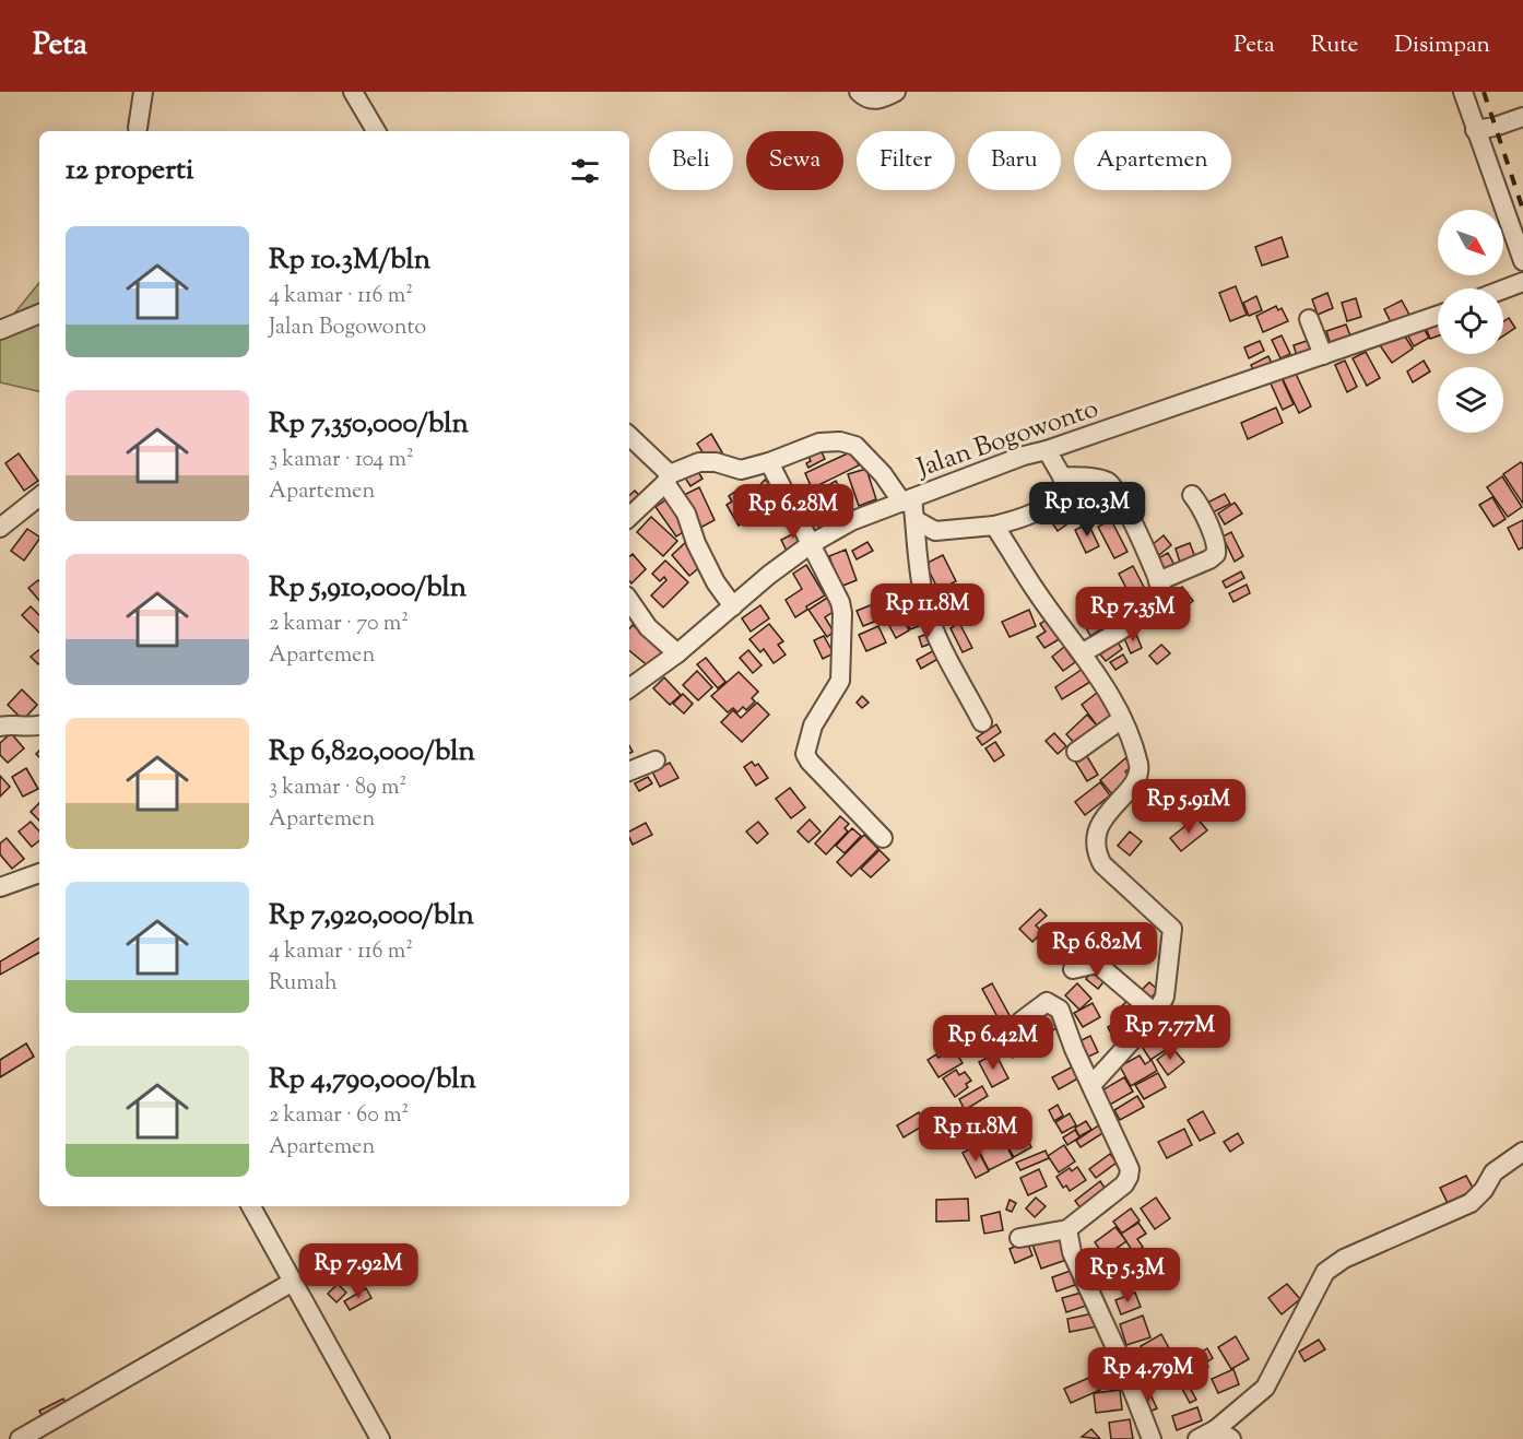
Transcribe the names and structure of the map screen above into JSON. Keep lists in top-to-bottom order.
{
  "streets": {
    "street": ["Jalan Bogowonto"]
  },
  "north": "bottom right",
  "page": {
    "header": "Peta",
    "nav": ["Peta", "Rute", "Disimpan"],
    "chip": [
      "Beli",
      "Sewa",
      "Filter",
      "Baru",
      "Apartemen"
    ],
    "heading": "12 properti",
    "list": [
      {
        "name": "Rp 10.3M/bln",
        "note": "4 kamar · 116 m² · Jalan Bogowonto"
      },
      {
        "name": "Rp 7,350,000/bln",
        "note": "3 kamar · 104 m² · Apartemen"
      },
      {
        "name": "Rp 5,910,000/bln",
        "note": "2 kamar · 70 m² · Apartemen"
      },
      {
        "name": "Rp 6,820,000/bln",
        "note": "3 kamar · 89 m² · Apartemen"
      },
      {
        "name": "Rp 7,920,000/bln",
        "note": "4 kamar · 116 m² · Rumah"
      },
      {
        "name": "Rp 4,790,000/bln",
        "note": "2 kamar · 60 m² · Apartemen"
      }
    ],
    "price": [
      "Rp 10.3M",
      "Rp 6.28M",
      "Rp 11.8M",
      "Rp 7.35M",
      "Rp 5.91M",
      "Rp 6.82M",
      "Rp 7.77M",
      "Rp 6.42M",
      "Rp 11.8M",
      "Rp 7.92M",
      "Rp 5.3M",
      "Rp 4.79M"
    ]
  }
}
